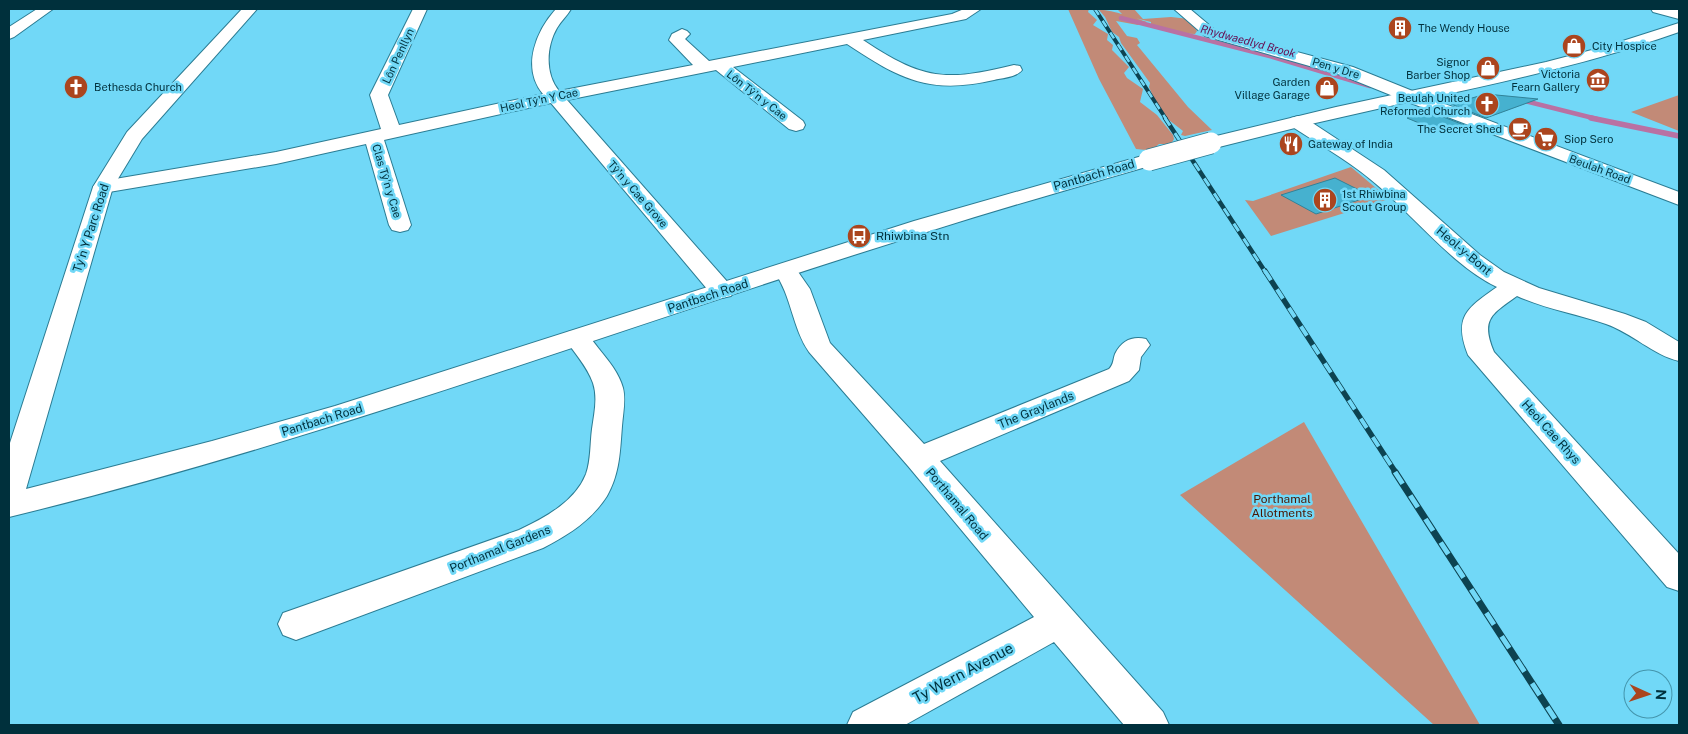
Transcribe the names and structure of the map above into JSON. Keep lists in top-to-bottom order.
{
  "streets": {
    "street": [
      "Lôn Penllyn",
      "Pen y Dre",
      "Lôn Tŷ'n y Cae",
      "Heol Tŷ'n Y Cae",
      "Beulah Road",
      "Pantbach Road",
      "Clas Tŷ'n y Cae",
      "Tŷ'n y Cae Grove",
      "Ty'n Y Parc Road",
      "Heol-y-Bont",
      "The Graylands",
      "Heol Cae Rhys",
      "Porthamal Road",
      "Porthamal Gardens",
      "Ty Wern Avenue"
    ]
  },
  "crossings": [
    ["Lôn Penllyn", "Heol Tŷ'n Y Cae"],
    ["Lôn Penllyn", "Clas Tŷ'n y Cae"],
    ["Pen y Dre", "Beulah Road"],
    ["Pen y Dre", "Pantbach Road"],
    ["Lôn Tŷ'n y Cae", "Heol Tŷ'n Y Cae"],
    ["Heol Tŷ'n Y Cae", "Clas Tŷ'n y Cae"],
    ["Heol Tŷ'n Y Cae", "Tŷ'n y Cae Grove"],
    ["Heol Tŷ'n Y Cae", "Ty'n Y Parc Road"],
    ["Beulah Road", "Pantbach Road"],
    ["Pantbach Road", "Tŷ'n y Cae Grove"],
    ["Pantbach Road", "Heol-y-Bont"],
    ["Pantbach Road", "Porthamal Road"],
    ["Pantbach Road", "Porthamal Gardens"],
    ["Heol-y-Bont", "Heol Cae Rhys"],
    ["The Graylands", "Porthamal Road"],
    ["Porthamal Road", "Ty Wern Avenue"]
  ],
  "water": ["Rhydwaedlyd Brook"],
  "parks": ["Porthamal Allotments"],
  "places": {
    "building": ["The Wendy House", "1st Rhiwbina Scout Group"],
    "shop": ["City Hospice", "Signor Barber Shop", "Garden Village Garage"],
    "museum": ["Victoria Fearn Gallery"],
    "church": ["Bethesda Church", "Beulah United Reformed Church"],
    "cafe": ["The Secret Shed"],
    "supermarket": ["Siop Sero"],
    "restaurant": ["Gateway of India"],
    "bus stop": ["Rhiwbina Stn"]
  },
  "north": "right"
}
